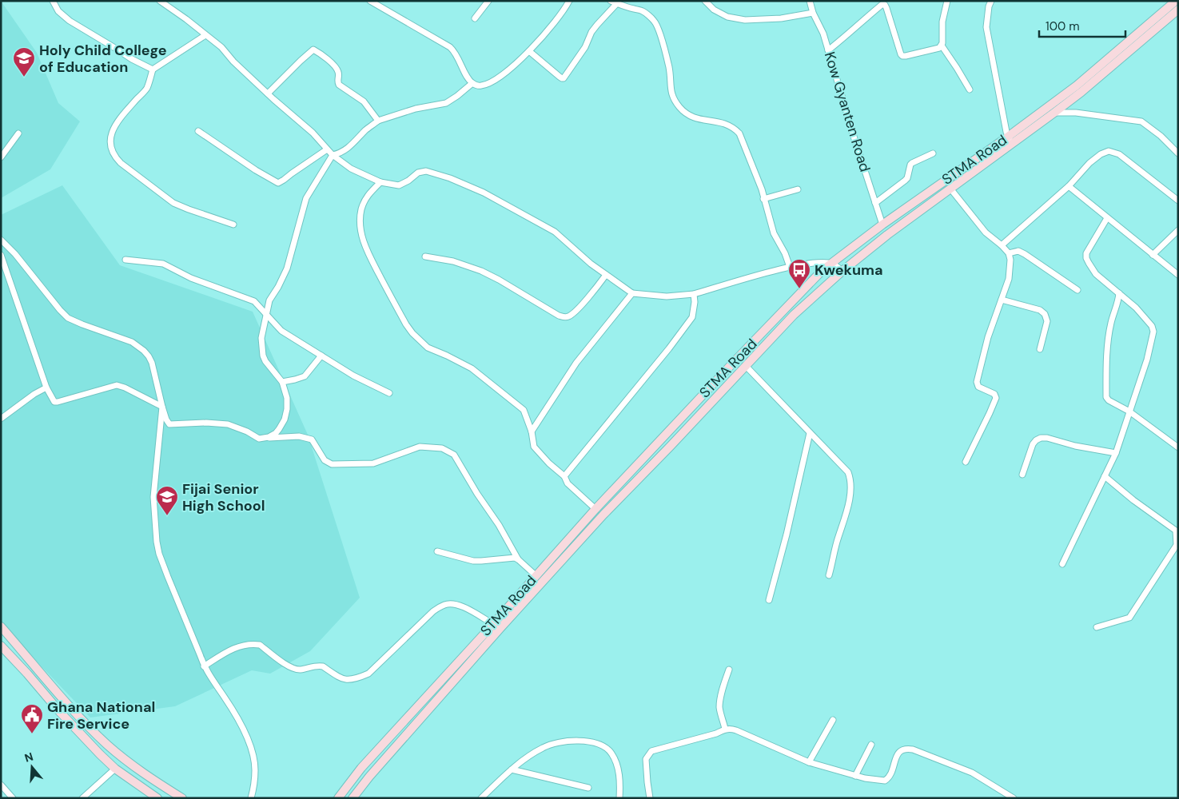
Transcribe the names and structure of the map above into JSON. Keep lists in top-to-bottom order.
{
  "streets": {
    "main road": ["STMA Road"],
    "street": ["Kow Gyanten Road"]
  },
  "crossings": [
    ["Kow Gyanten Road", "STMA Road"]
  ],
  "places": {
    "school or university": ["Holy Child College of Education", "Fijai Senior High School"],
    "bus stop": ["Kwekuma"],
    "public building": ["Ghana National Fire Service"]
  },
  "scale_bar": "100 m",
  "north": "top"
}
